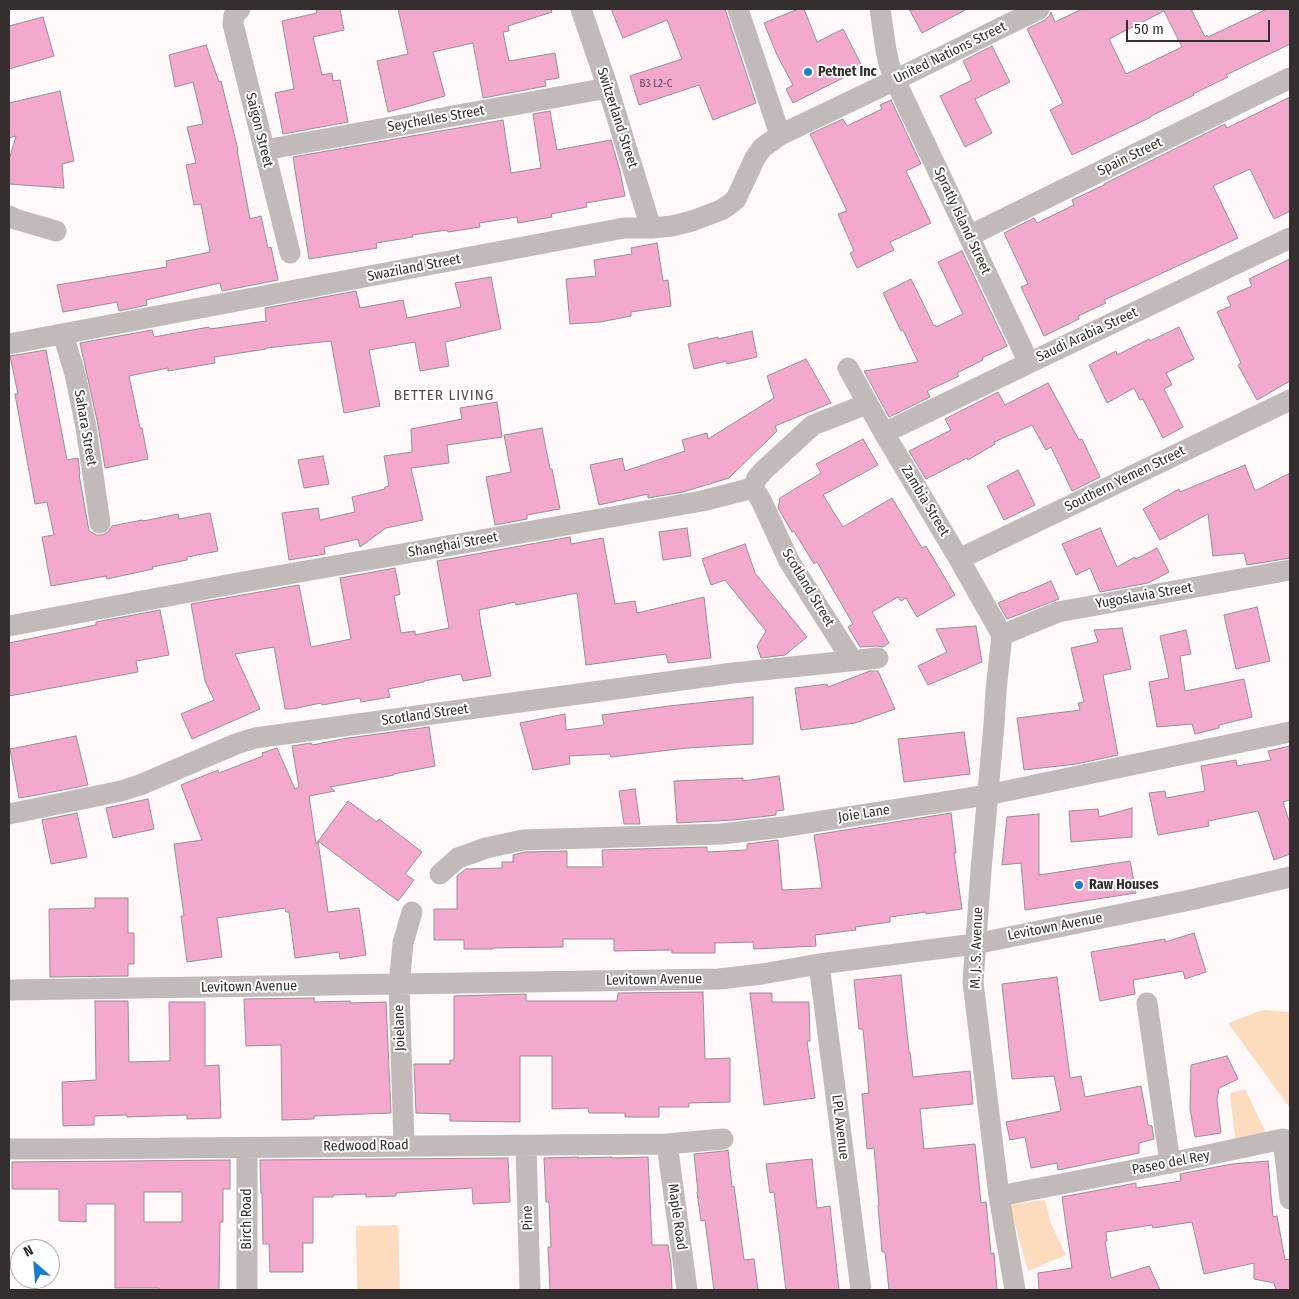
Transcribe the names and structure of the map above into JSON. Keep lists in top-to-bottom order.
{
  "streets": {
    "street": [
      "United Nations Street",
      "Switzerland Street",
      "Seychelles Street",
      "Saigon Street",
      "Spain Street",
      "Spratly Island Street",
      "Swaziland Street",
      "Saudi Arabia Street",
      "Sahara Street",
      "Southern Yemen Street",
      "Zambia Street",
      "Shanghai Street",
      "Scotland Street",
      "Yugoslavia Street",
      "Joie Lane",
      "Levitown Avenue",
      "M. J. S. Avenue",
      "Joielane",
      "LPL Avenue",
      "Redwood Road",
      "Paseo del Rey",
      "Maple Road",
      "Pine",
      "Birch Road"
    ]
  },
  "crossings": [
    ["United Nations Street", "Spratly Island Street"],
    ["United Nations Street", "Swaziland Street"],
    ["Switzerland Street", "Seychelles Street"],
    ["Switzerland Street", "Swaziland Street"],
    ["Seychelles Street", "Saigon Street"],
    ["Spain Street", "Spratly Island Street"],
    ["Spratly Island Street", "Saudi Arabia Street"],
    ["Swaziland Street", "Sahara Street"],
    ["Saudi Arabia Street", "Zambia Street"],
    ["Southern Yemen Street", "Zambia Street"],
    ["Zambia Street", "Yugoslavia Street"],
    ["Zambia Street", "M. J. S. Avenue"],
    ["Shanghai Street", "Scotland Street"],
    ["Yugoslavia Street", "M. J. S. Avenue"],
    ["Joie Lane", "M. J. S. Avenue"],
    ["Levitown Avenue", "M. J. S. Avenue"],
    ["Levitown Avenue", "Joielane"],
    ["Levitown Avenue", "LPL Avenue"],
    ["M. J. S. Avenue", "Paseo del Rey"],
    ["Joielane", "Redwood Road"],
    ["Redwood Road", "Maple Road"],
    ["Redwood Road", "Pine"],
    ["Redwood Road", "Birch Road"]
  ],
  "districts": ["BETTER LIVING"],
  "places": ["Petnet Inc", "Raw Houses"],
  "house_numbers": ["B3 L2-C"],
  "scale_bar": "50 m",
  "north": "top left"
}
